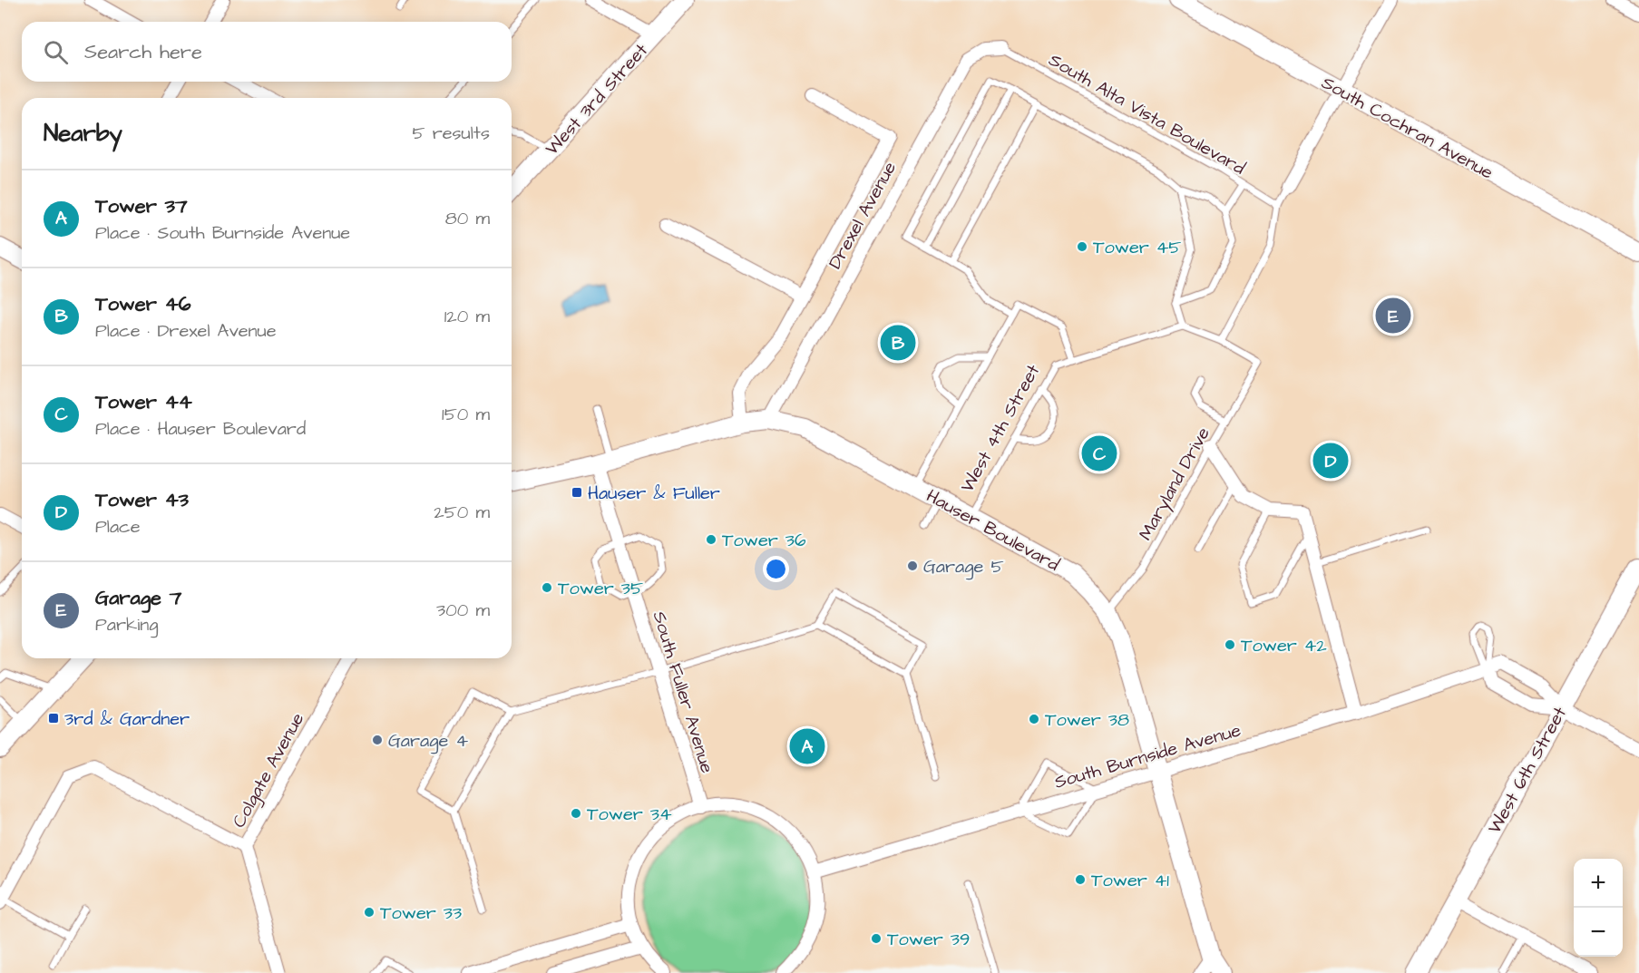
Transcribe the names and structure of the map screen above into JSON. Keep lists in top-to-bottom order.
{
  "streets": {
    "street": [
      "West 3rd Street",
      "South Cochran Avenue",
      "Drexel Avenue",
      "Hauser Boulevard",
      "South Fuller Avenue",
      "South Burnside Avenue",
      "Colgate Avenue",
      "West 6th Street"
    ],
    "lane": ["South Alta Vista Boulevard", "West 4th Street", "Maryland Drive"]
  },
  "crossings": [
    ["South Alta Vista Boulevard", "Drexel Avenue"],
    ["Drexel Avenue", "Hauser Boulevard"],
    ["West 4th Street", "Hauser Boulevard"],
    ["Maryland Drive", "Hauser Boulevard"],
    ["Hauser Boulevard", "South Fuller Avenue"],
    ["Hauser Boulevard", "South Burnside Avenue"],
    ["South Burnside Avenue", "West 6th Street"]
  ],
  "places": {
    "other": [
      "Tower 45",
      "Tower 36",
      "Garage 5",
      "Tower 35",
      "Tower 42",
      "Tower 38",
      "Garage 4",
      "Tower 34",
      "Tower 41",
      "Tower 33",
      "Tower 39"
    ],
    "transit": ["Hauser & Fuller", "3rd & Gardner"]
  },
  "page": {
    "search": "Search here",
    "heading": ["Nearby", "5 results"],
    "list": [
      {
        "mark": "A",
        "name": "Tower 37",
        "note": "Place · South Burnside Avenue",
        "value": "80 m"
      },
      {
        "mark": "B",
        "name": "Tower 46",
        "note": "Place · Drexel Avenue",
        "value": "120 m"
      },
      {
        "mark": "C",
        "name": "Tower 44",
        "note": "Place · Hauser Boulevard",
        "value": "150 m"
      },
      {
        "mark": "D",
        "name": "Tower 43",
        "note": "Place",
        "value": "250 m"
      },
      {
        "mark": "E",
        "name": "Garage 7",
        "note": "Parking",
        "value": "300 m"
      }
    ],
    "pins": [
      "E",
      "B",
      "C",
      "D",
      "A"
    ],
    "map_buttons": ["+", "−"]
  }
}
